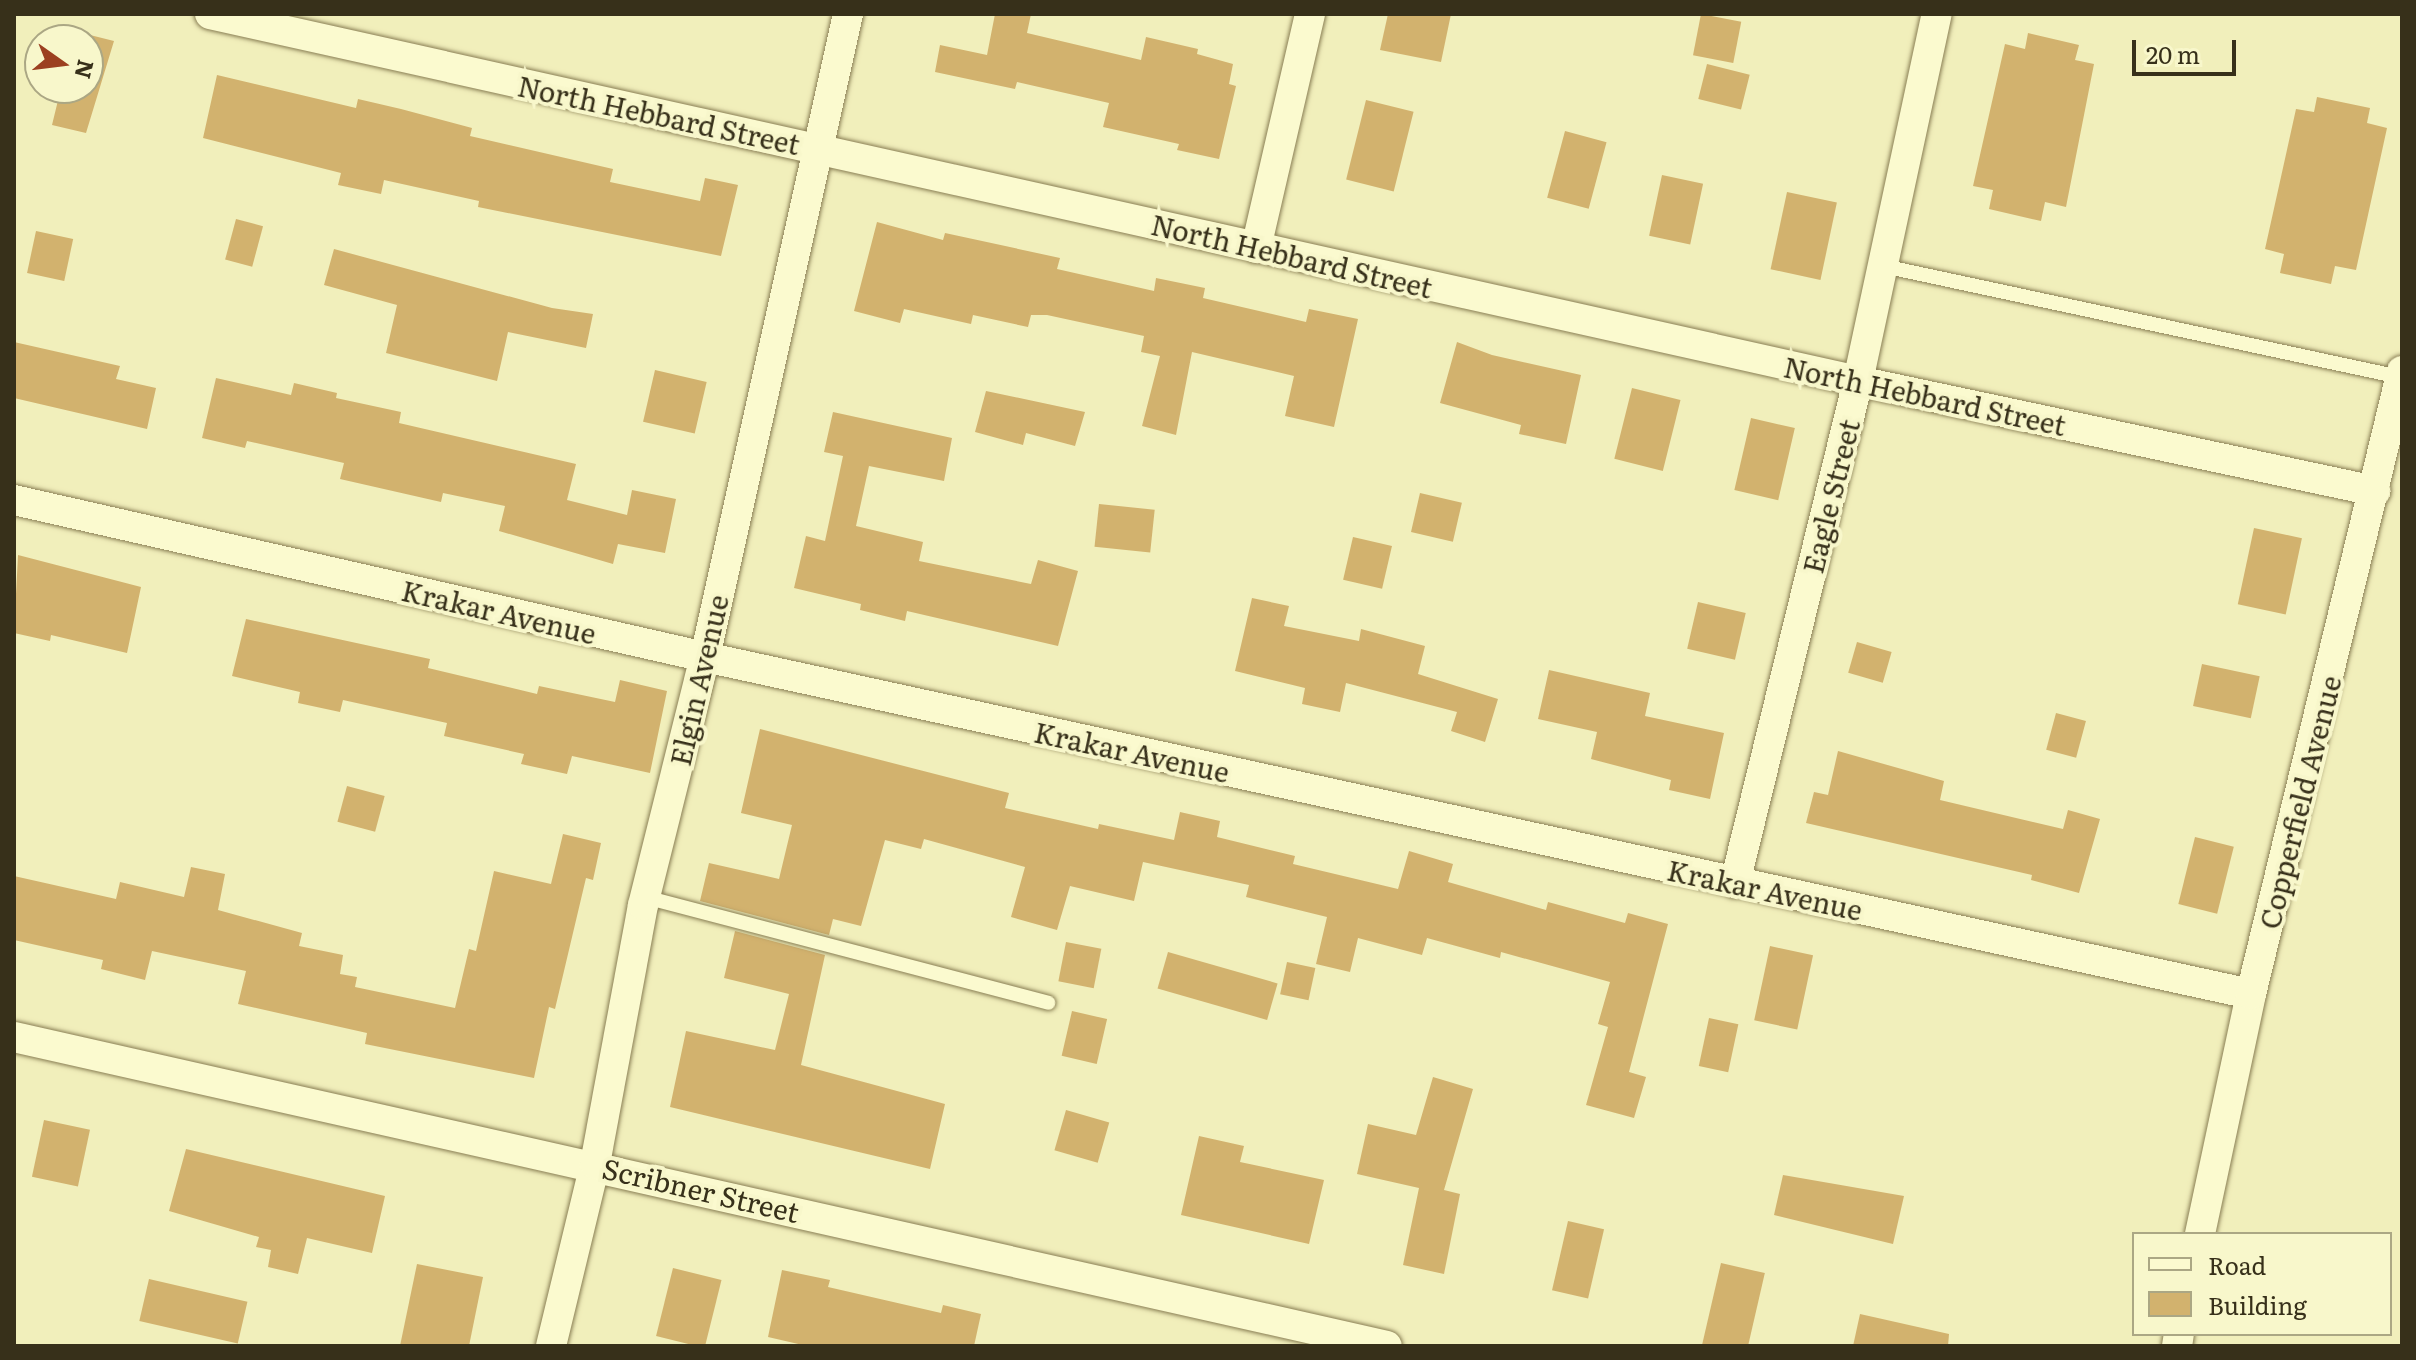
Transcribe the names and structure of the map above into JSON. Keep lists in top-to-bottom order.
{
  "streets": {
    "street": [
      "North Hebbard Street",
      "Eagle Street",
      "Krakar Avenue",
      "Elgin Avenue",
      "Copperfield Avenue",
      "Scribner Street"
    ]
  },
  "crossings": [
    ["North Hebbard Street", "Eagle Street"],
    ["North Hebbard Street", "Elgin Avenue"],
    ["North Hebbard Street", "Copperfield Avenue"],
    ["Eagle Street", "Krakar Avenue"],
    ["Krakar Avenue", "Elgin Avenue"],
    ["Krakar Avenue", "Copperfield Avenue"],
    ["Elgin Avenue", "Scribner Street"]
  ],
  "legend": ["Road", "Building"],
  "scale_bar": "20 m",
  "north": "right"
}
